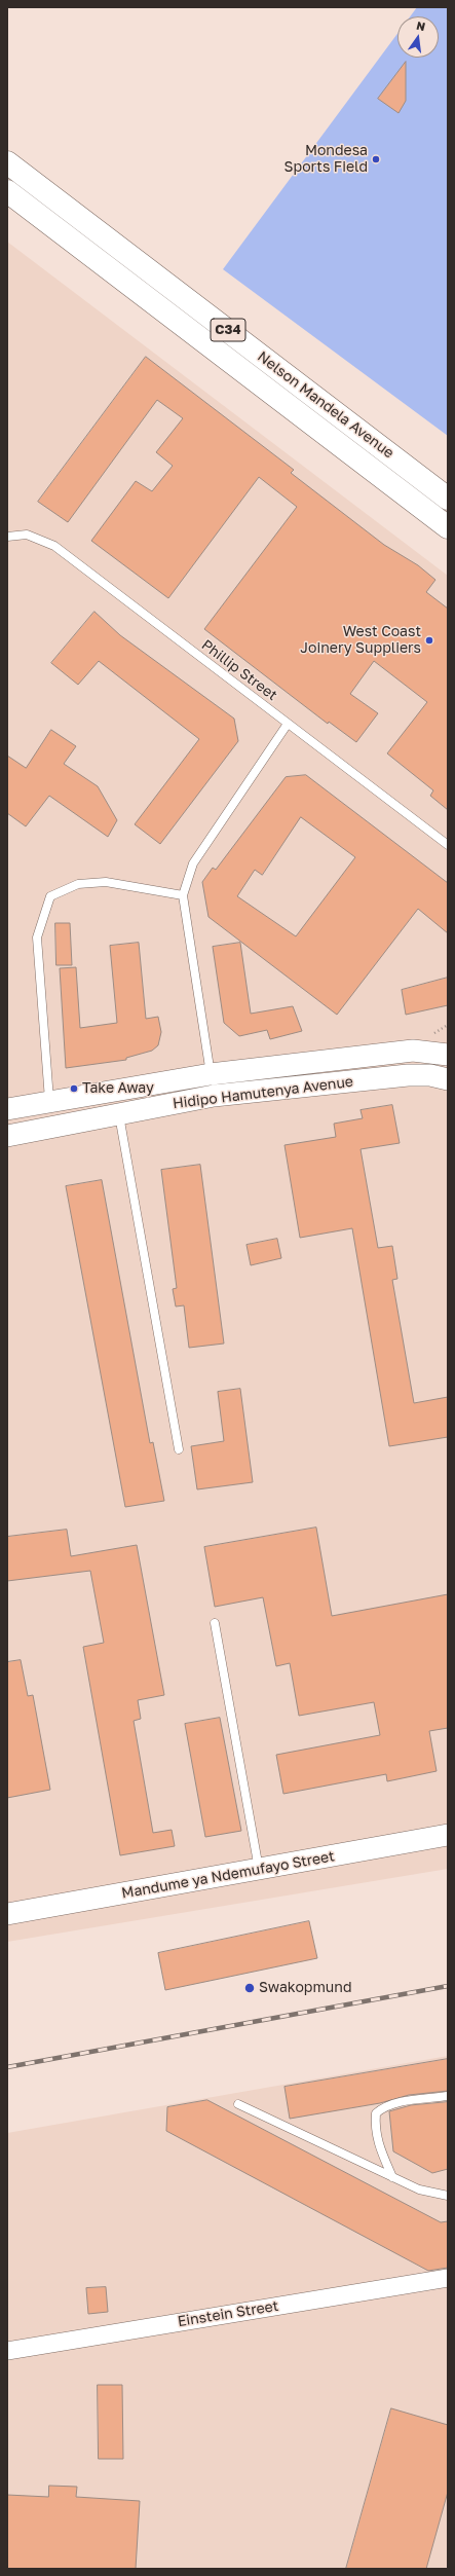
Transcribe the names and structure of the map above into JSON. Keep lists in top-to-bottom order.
{
  "streets": {
    "main road": ["C34", "Nelson Mandela Avenue"],
    "street": ["Hidipo Hamutenya Avenue", "Mandume ya Ndemufayo Street", "Einstein Street"],
    "lane": ["Phillip Street"]
  },
  "places": [
    "Mondesa Sports Field",
    "West Coast Joinery Suppliers",
    "Take Away",
    "Swakopmund"
  ],
  "north": "top"
}
